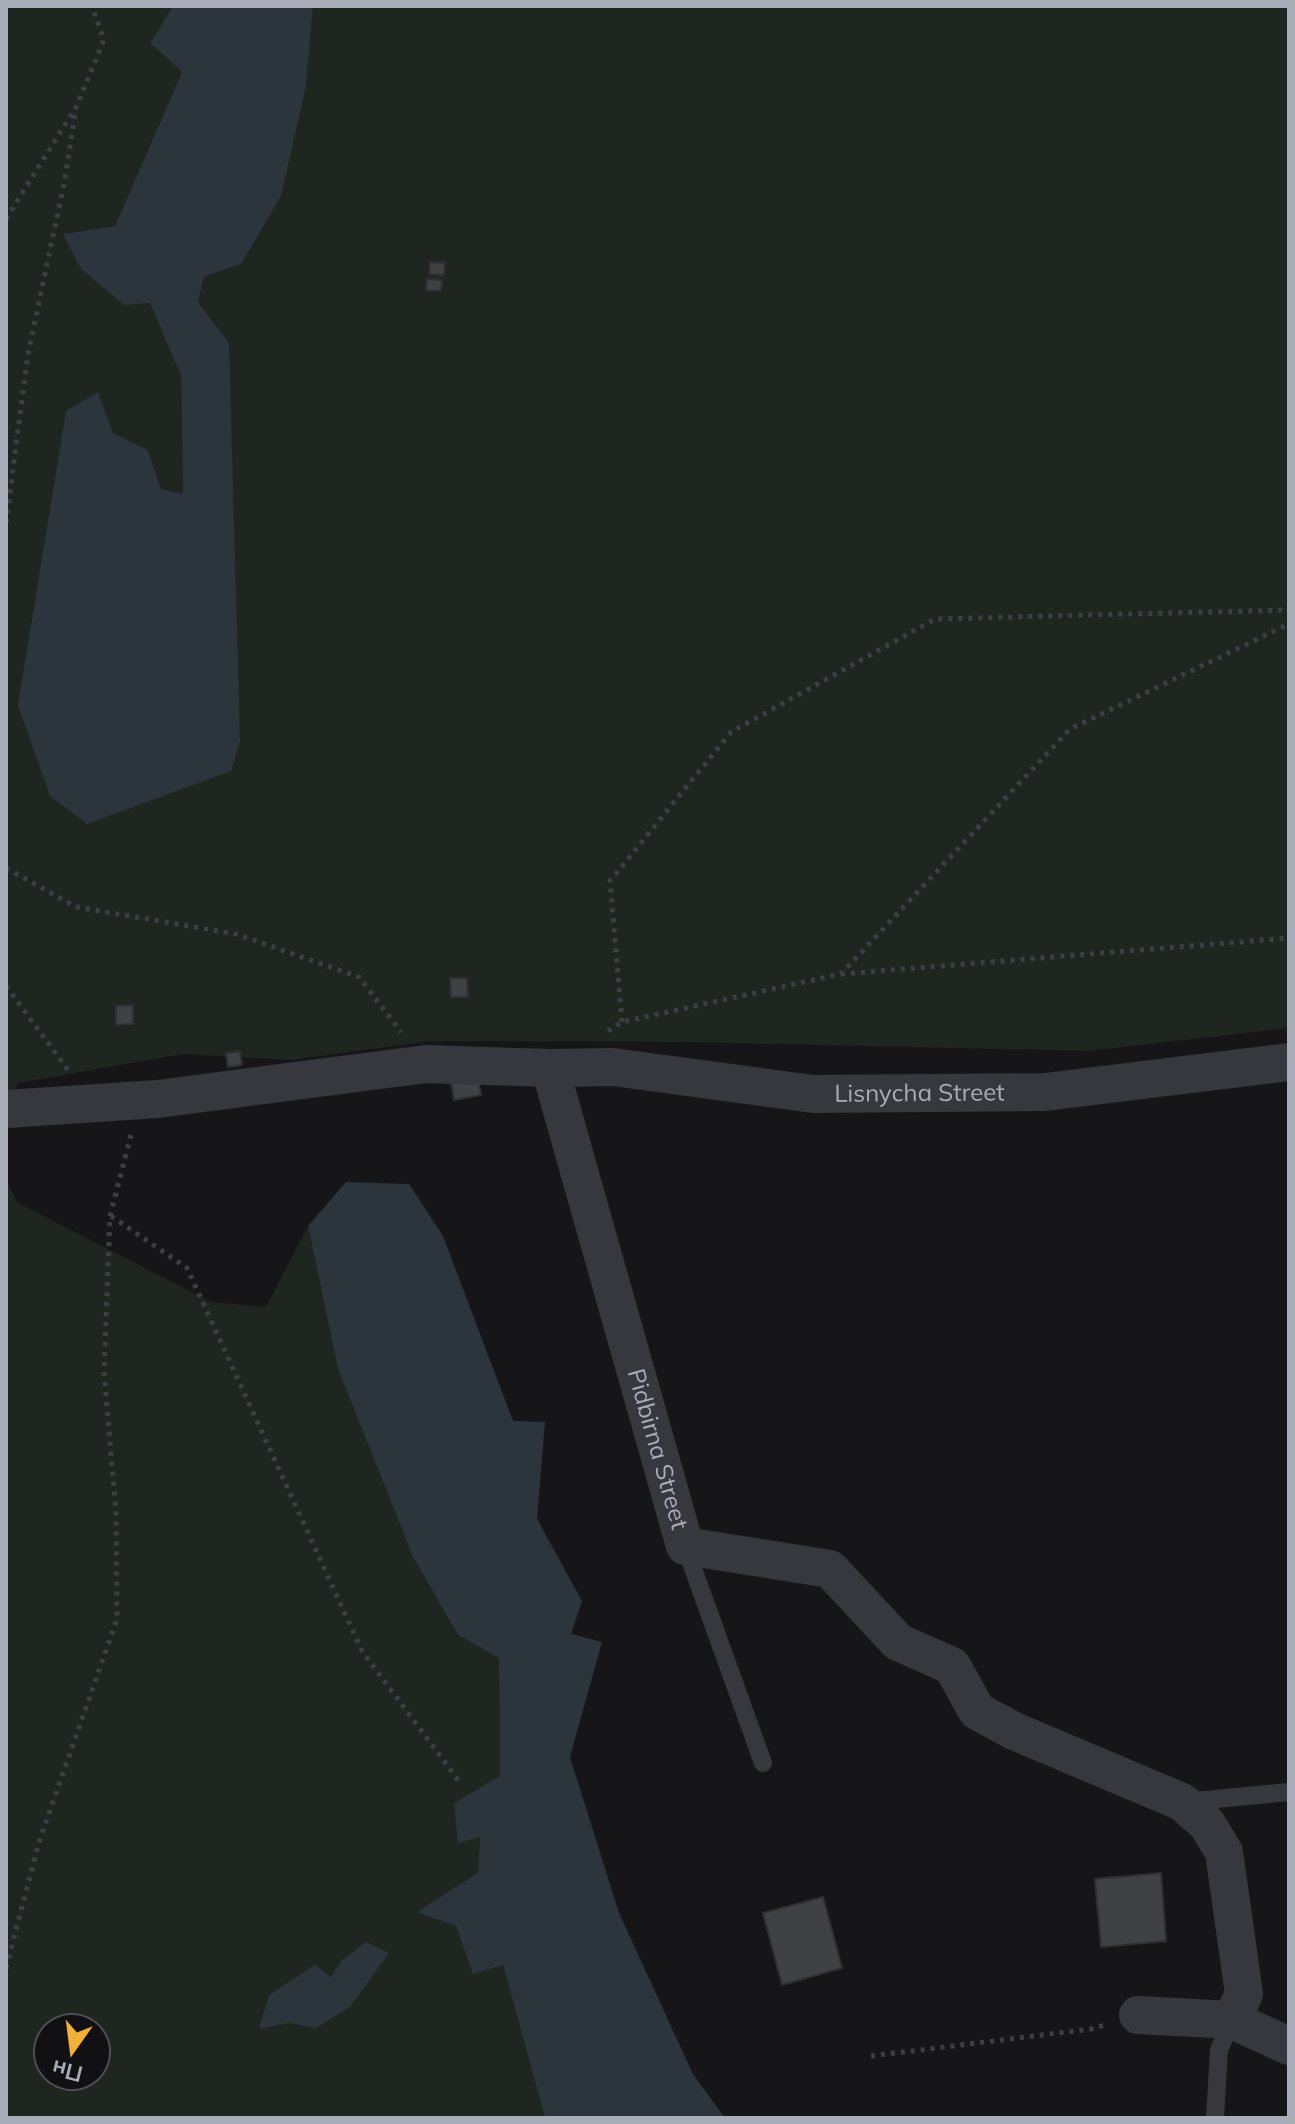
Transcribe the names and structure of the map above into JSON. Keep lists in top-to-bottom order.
{
  "streets": {
    "street": ["Lisnycha Street", "Pidbirna Street"]
  },
  "crossings": [
    ["Lisnycha Street", "Pidbirna Street"]
  ],
  "north": "bottom"
}
